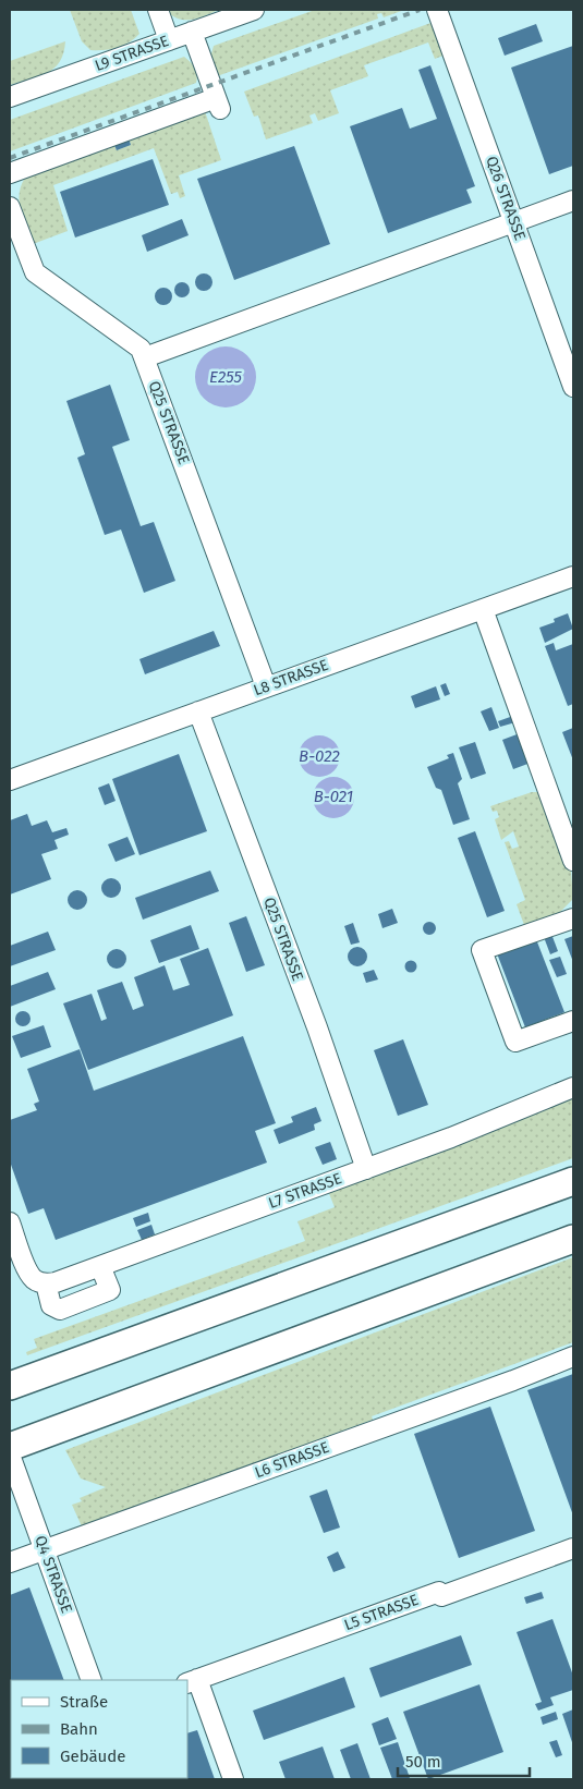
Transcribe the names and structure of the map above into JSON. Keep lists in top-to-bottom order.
{
  "streets": {
    "lane": [
      "L9 STRASSE",
      "Q26 STRASSE",
      "Q25 STRASSE",
      "L8 STRASSE",
      "L7 STRASSE",
      "L6 STRASSE",
      "Q4 STRASSE",
      "L5 STRASSE"
    ]
  },
  "crossings": [
    ["Q25 STRASSE", "L8 STRASSE"],
    ["Q25 STRASSE", "L7 STRASSE"],
    ["L6 STRASSE", "Q4 STRASSE"]
  ],
  "water": ["E255", "B-022", "B-021"],
  "legend": ["Straße", "Bahn", "Gebäude"],
  "scale_bar": "50 m"
}
